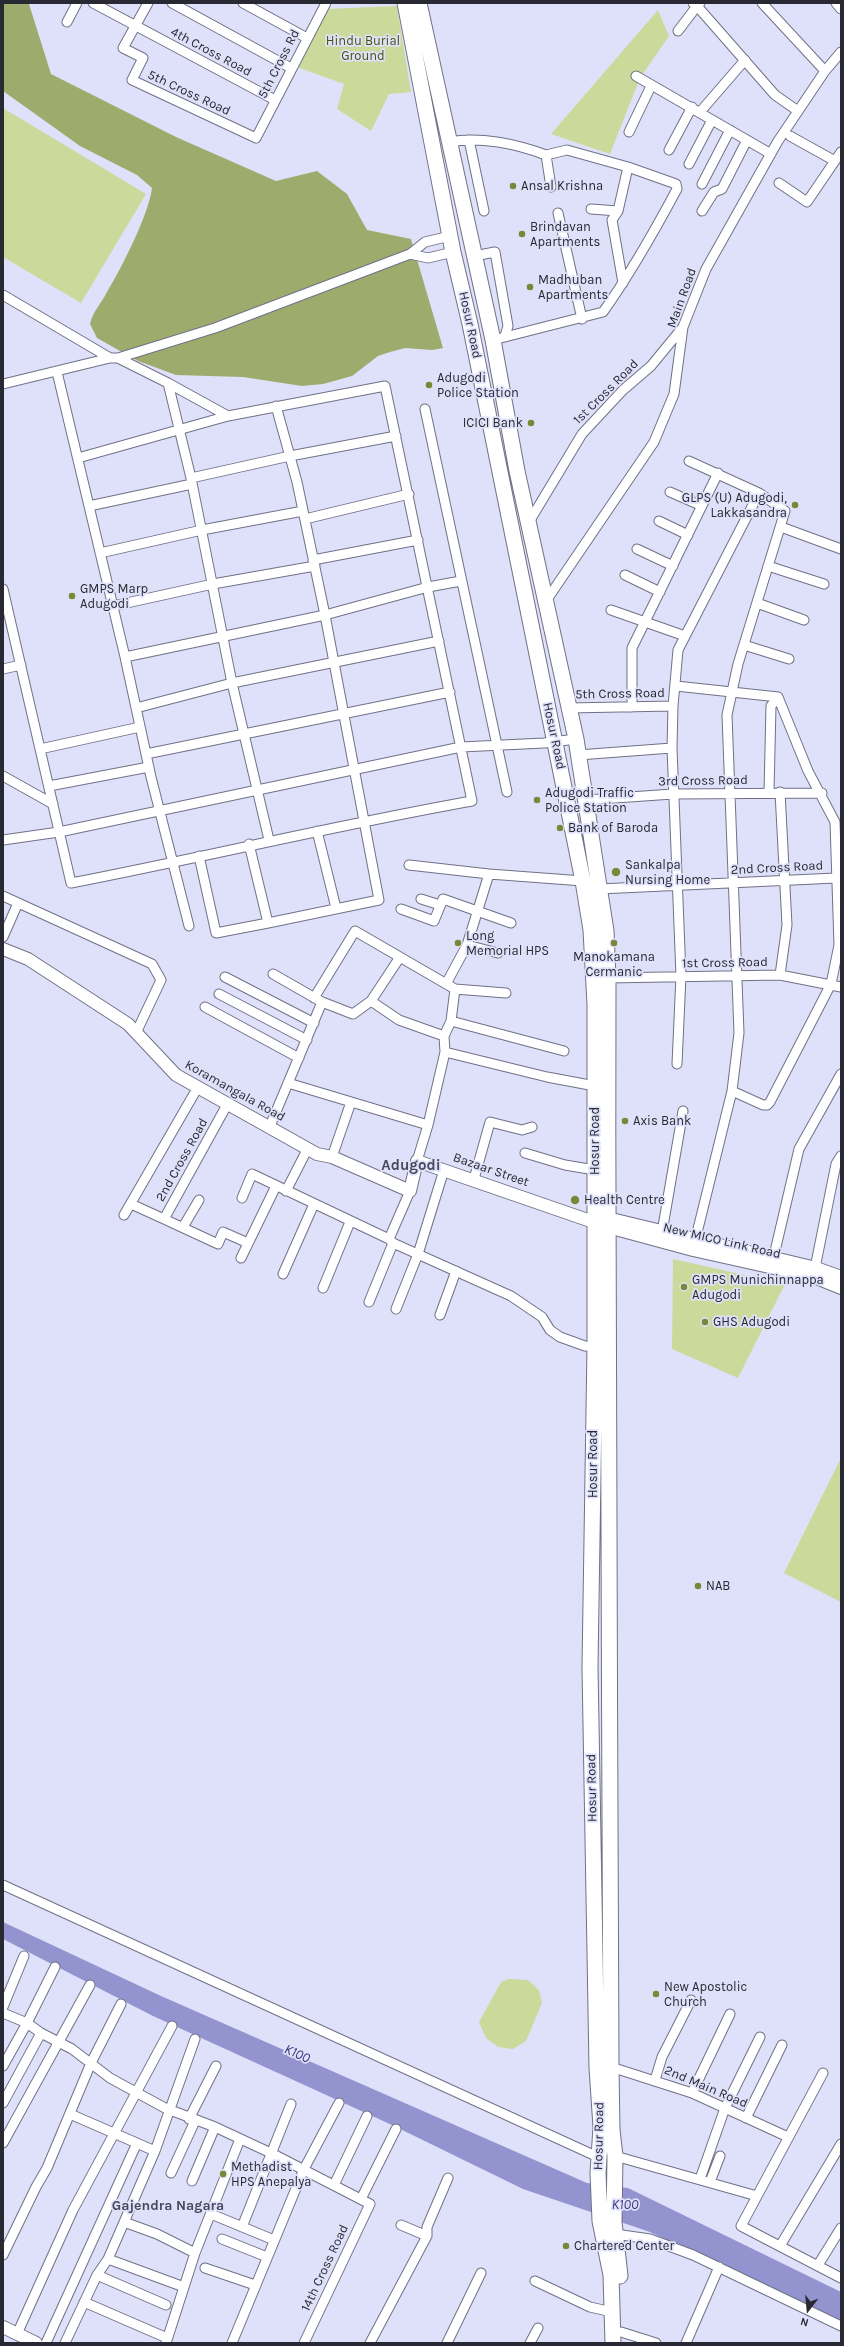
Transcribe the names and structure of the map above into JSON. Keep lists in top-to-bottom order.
{
  "streets": {
    "main road": ["Hosur Road"],
    "street": [
      "4th Cross Road",
      "5th Cross Rd",
      "5th Cross Road",
      "Main Road",
      "1st Cross Road",
      "3rd Cross Road",
      "2nd Cross Road",
      "Koramangala Road",
      "Bazaar Street",
      "New MICO Link Road",
      "2nd Main Road",
      "14th Cross Road"
    ]
  },
  "crossings": [
    ["4th Cross Road", "5th Cross Rd"],
    ["4th Cross Road", "5th Cross Road"],
    ["5th Cross Rd", "5th Cross Road"],
    ["5th Cross Road", "Hosur Road"],
    ["Main Road", "Hosur Road"],
    ["Main Road", "1st Cross Road"],
    ["Hosur Road", "1st Cross Road"],
    ["Hosur Road", "3rd Cross Road"],
    ["Hosur Road", "2nd Cross Road"],
    ["Hosur Road", "Bazaar Street"],
    ["Hosur Road", "New MICO Link Road"],
    ["Hosur Road", "2nd Main Road"],
    ["2nd Cross Road", "Koramangala Road"],
    ["Bazaar Street", "New MICO Link Road"]
  ],
  "districts": ["Adugodi", "Gajendra Nagara"],
  "water": ["K100"],
  "parks": ["Hindu Burial Ground"],
  "places": [
    "Ansal Krishna",
    "Brindavan Apartments",
    "Madhuban Apartments",
    "Adugodi Police Station",
    "ICICI Bank",
    "GLPS (U) Adugodi, Lakkasandra",
    "GMPS Marp Adugodi",
    "Adugodi Traffic Police Station",
    "Bank of Baroda",
    "Sankalpa Nursing Home",
    "Long Memorial HPS",
    "Manokamana Cermanic",
    "Axis Bank",
    "Health Centre",
    "GMPS Munichinnappa Adugodi",
    "GHS Adugodi",
    "NAB",
    "New Apostolic Church",
    "Methadist HPS Anepalya",
    "Chartered Center"
  ],
  "north": "bottom"
}
